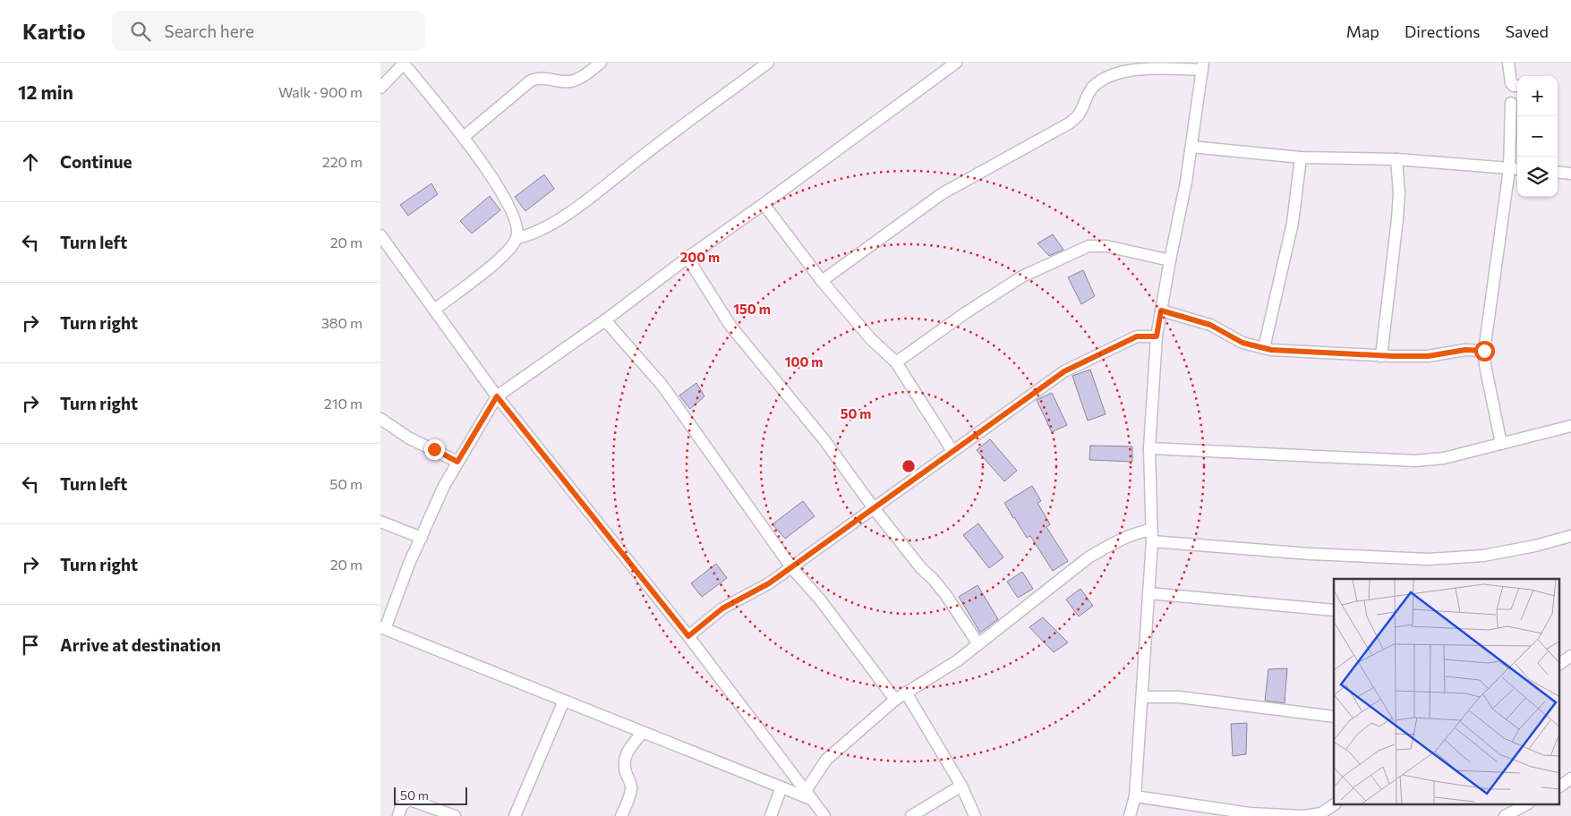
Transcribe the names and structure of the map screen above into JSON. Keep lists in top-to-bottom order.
{
  "scale_bar": "50 m",
  "page": {
    "header": "Kartio",
    "search": "Search here",
    "nav": ["Map", "Directions", "Saved"],
    "heading": ["12 min", "Walk · 900 m"],
    "map_buttons": ["+", "−"],
    "list": [
      ["Continue", "220 m"],
      ["Turn left", "20 m"],
      ["Turn right", "380 m"],
      ["Turn right", "210 m"],
      ["Turn left", "50 m"],
      ["Turn right", "20 m"],
      "Arrive at destination"
    ],
    "scale": "50 m"
  },
  "rings": [
    "200 m",
    "150 m",
    "100 m",
    "50 m"
  ]
}
